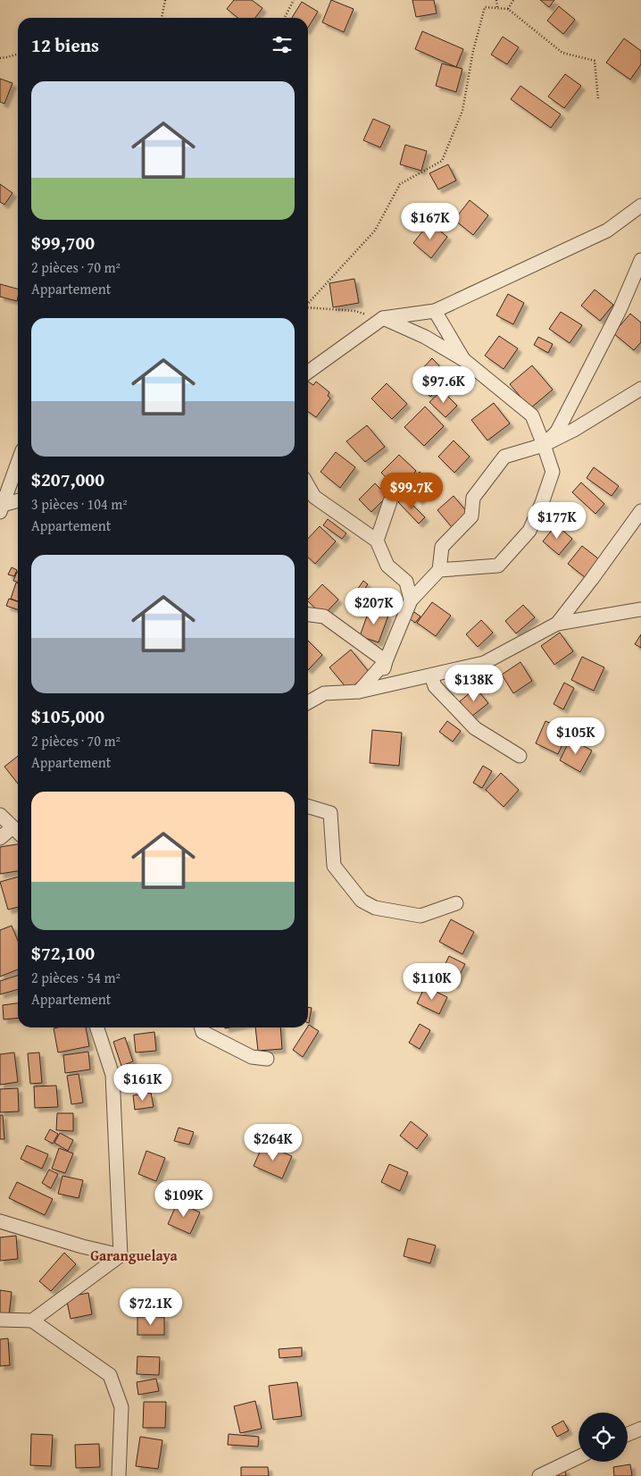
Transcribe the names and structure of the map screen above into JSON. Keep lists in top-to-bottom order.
{
  "districts": ["Garanguelaya"],
  "page": {
    "heading": "12 biens",
    "list": [
      {
        "name": "$99,700",
        "note": "2 pièces · 70 m² · Appartement"
      },
      {
        "name": "$207,000",
        "note": "3 pièces · 104 m² · Appartement"
      },
      {
        "name": "$105,000",
        "note": "2 pièces · 70 m² · Appartement"
      },
      {
        "name": "$72,100",
        "note": "2 pièces · 54 m² · Appartement"
      }
    ],
    "price": [
      "$167K",
      "$97.6K",
      "$99.7K",
      "$177K",
      "$207K",
      "$138K",
      "$105K",
      "$110K",
      "$161K",
      "$264K",
      "$109K",
      "$72.1K"
    ]
  }
}
